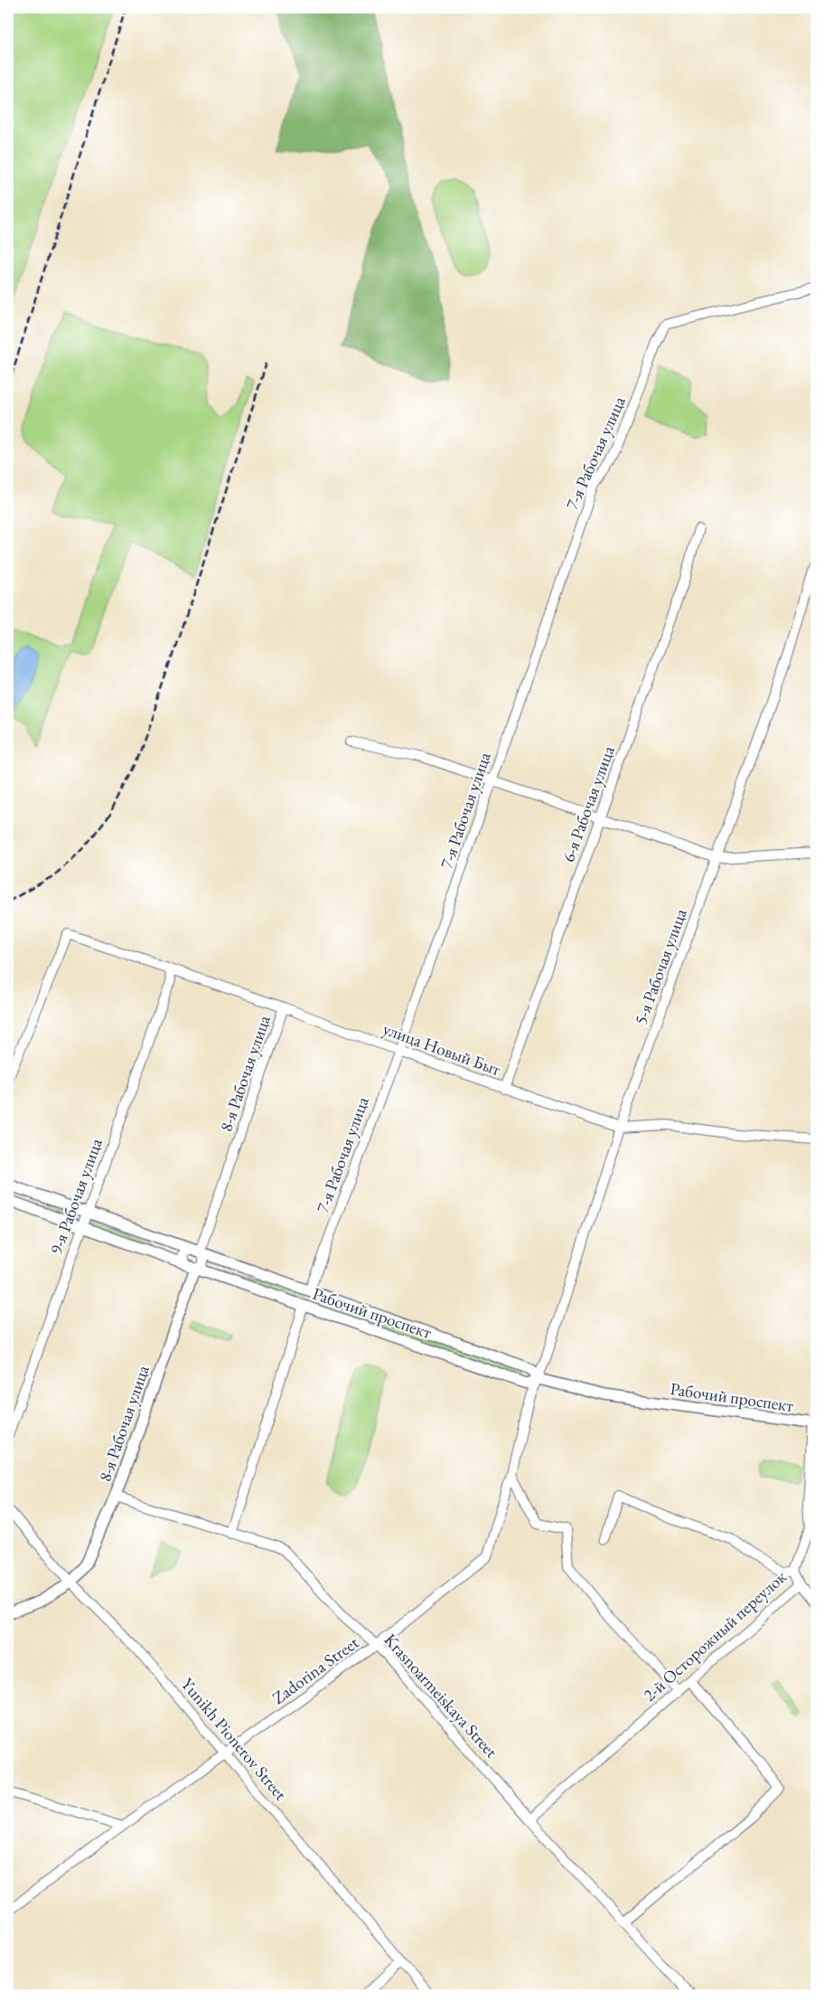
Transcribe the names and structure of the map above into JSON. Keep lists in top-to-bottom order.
{
  "streets": {
    "street": [
      "7-я Рабочая улица",
      "6-я Рабочая улица",
      "5-я Рабочая улица",
      "улица Новый Быт",
      "8-я Рабочая улица",
      "9-я Рабочая улица",
      "Рабочий проспект",
      "2-й Осторожный переулок",
      "Zadorina Street",
      "Krasnoarmeiskaya Street",
      "Yunikh Pionerov Street"
    ]
  },
  "crossings": [
    ["7-я Рабочая улица", "улица Новый Быт"],
    ["7-я Рабочая улица", "Рабочий проспект"],
    ["6-я Рабочая улица", "улица Новый Быт"],
    ["5-я Рабочая улица", "улица Новый Быт"],
    ["5-я Рабочая улица", "Рабочий проспект"],
    ["5-я Рабочая улица", "Zadorina Street"],
    ["улица Новый Быт", "8-я Рабочая улица"],
    ["улица Новый Быт", "9-я Рабочая улица"],
    ["8-я Рабочая улица", "Рабочий проспект"],
    ["8-я Рабочая улица", "Krasnoarmeiskaya Street"],
    ["8-я Рабочая улица", "Yunikh Pionerov Street"],
    ["9-я Рабочая улица", "Рабочий проспект"],
    ["Рабочий проспект", "2-й Осторожный переулок"],
    ["Рабочий проспект", "Zadorina Street"],
    ["2-й Осторожный переулок", "Krasnoarmeiskaya Street"],
    ["Zadorina Street", "Krasnoarmeiskaya Street"],
    ["Zadorina Street", "Yunikh Pionerov Street"]
  ]
}
